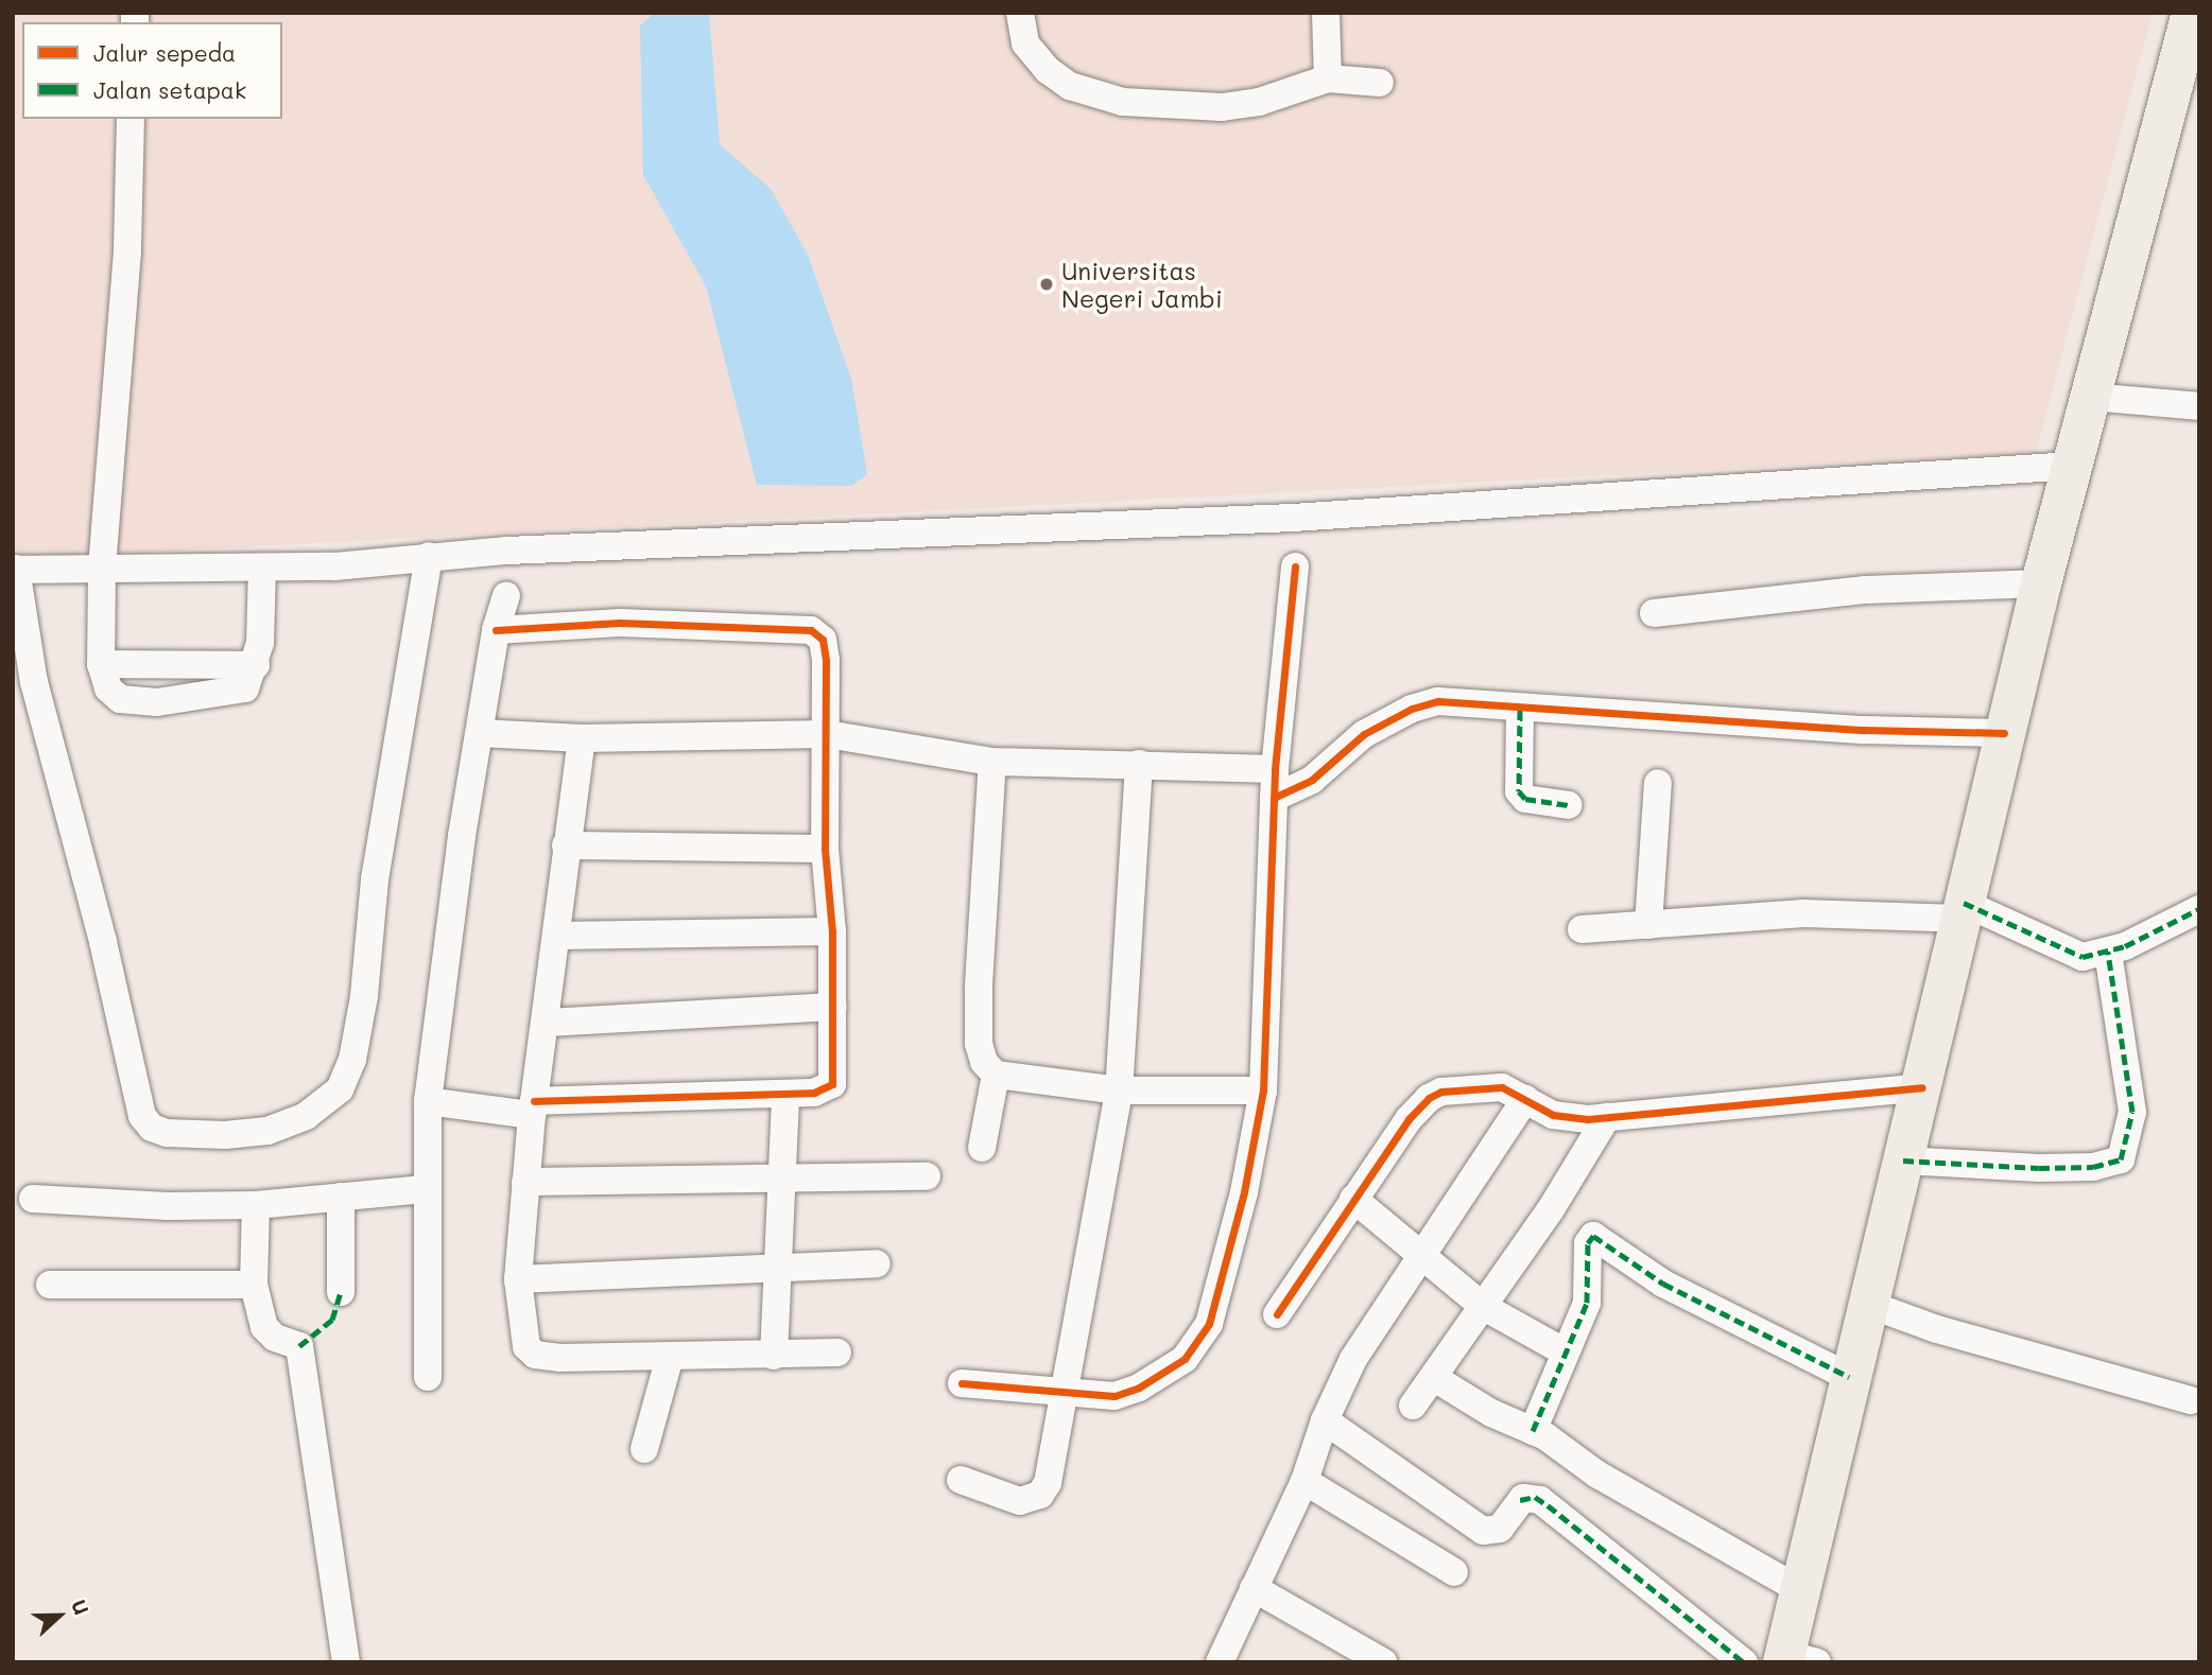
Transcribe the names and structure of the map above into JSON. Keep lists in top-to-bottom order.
{
  "places": ["Universitas Negeri Jambi"],
  "legend": ["Jalur sepeda", "Jalan setapak"],
  "north": "right"
}
